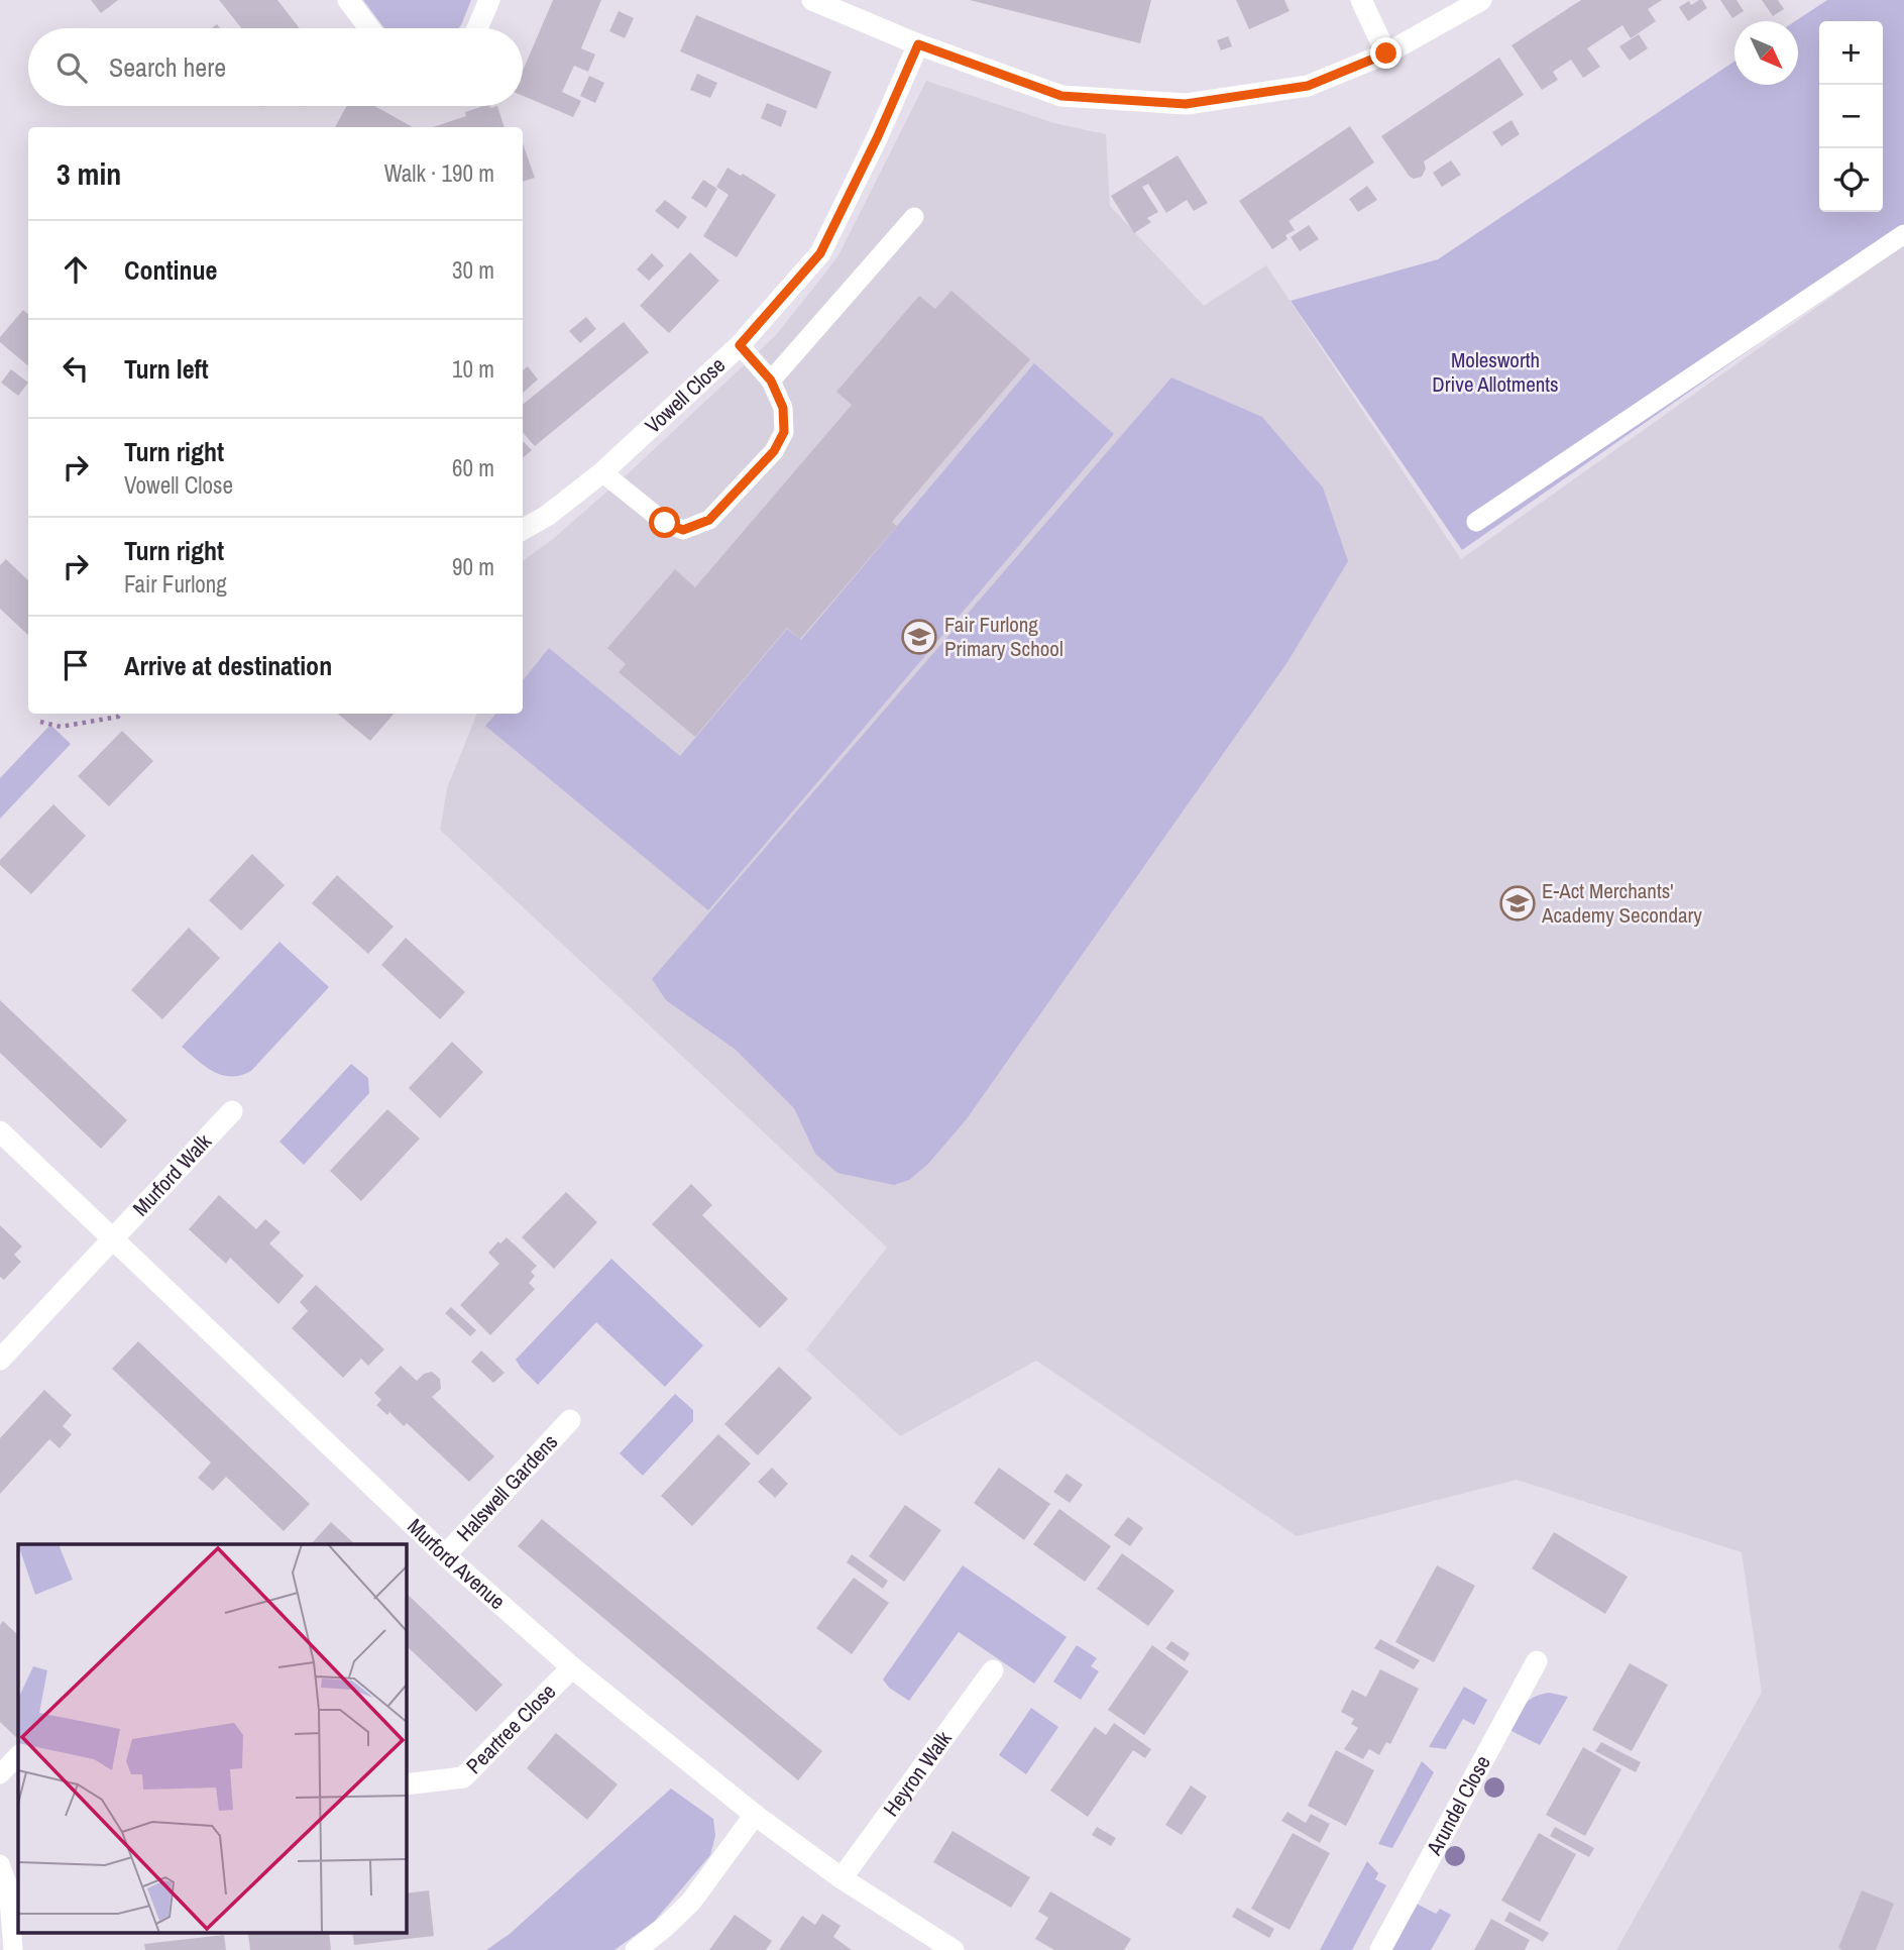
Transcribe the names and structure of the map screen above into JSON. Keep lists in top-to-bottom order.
{
  "streets": {
    "street": [
      "Vowell Close",
      "Murford Walk",
      "Halswell Gardens",
      "Murford Avenue",
      "Peartree Close",
      "Heyron Walk",
      "Arundel Close"
    ]
  },
  "crossings": [
    ["Murford Walk", "Murford Avenue"],
    ["Halswell Gardens", "Murford Avenue"],
    ["Murford Avenue", "Peartree Close"],
    ["Murford Avenue", "Heyron Walk"]
  ],
  "parks": ["Molesworth Drive Allotments"],
  "places": {
    "school or university": ["Fair Furlong Primary School", "E-Act Merchants' Academy Secondary"]
  },
  "north": "bottom right",
  "page": {
    "map_buttons": ["+", "−"],
    "search": "Search here",
    "heading": ["3 min", "Walk · 190 m"],
    "list": [
      ["Continue", "30 m"],
      ["Turn left", "10 m"],
      ["Turn right", "Vowell Close", "60 m"],
      ["Turn right", "Fair Furlong", "90 m"],
      "Arrive at destination"
    ]
  }
}
